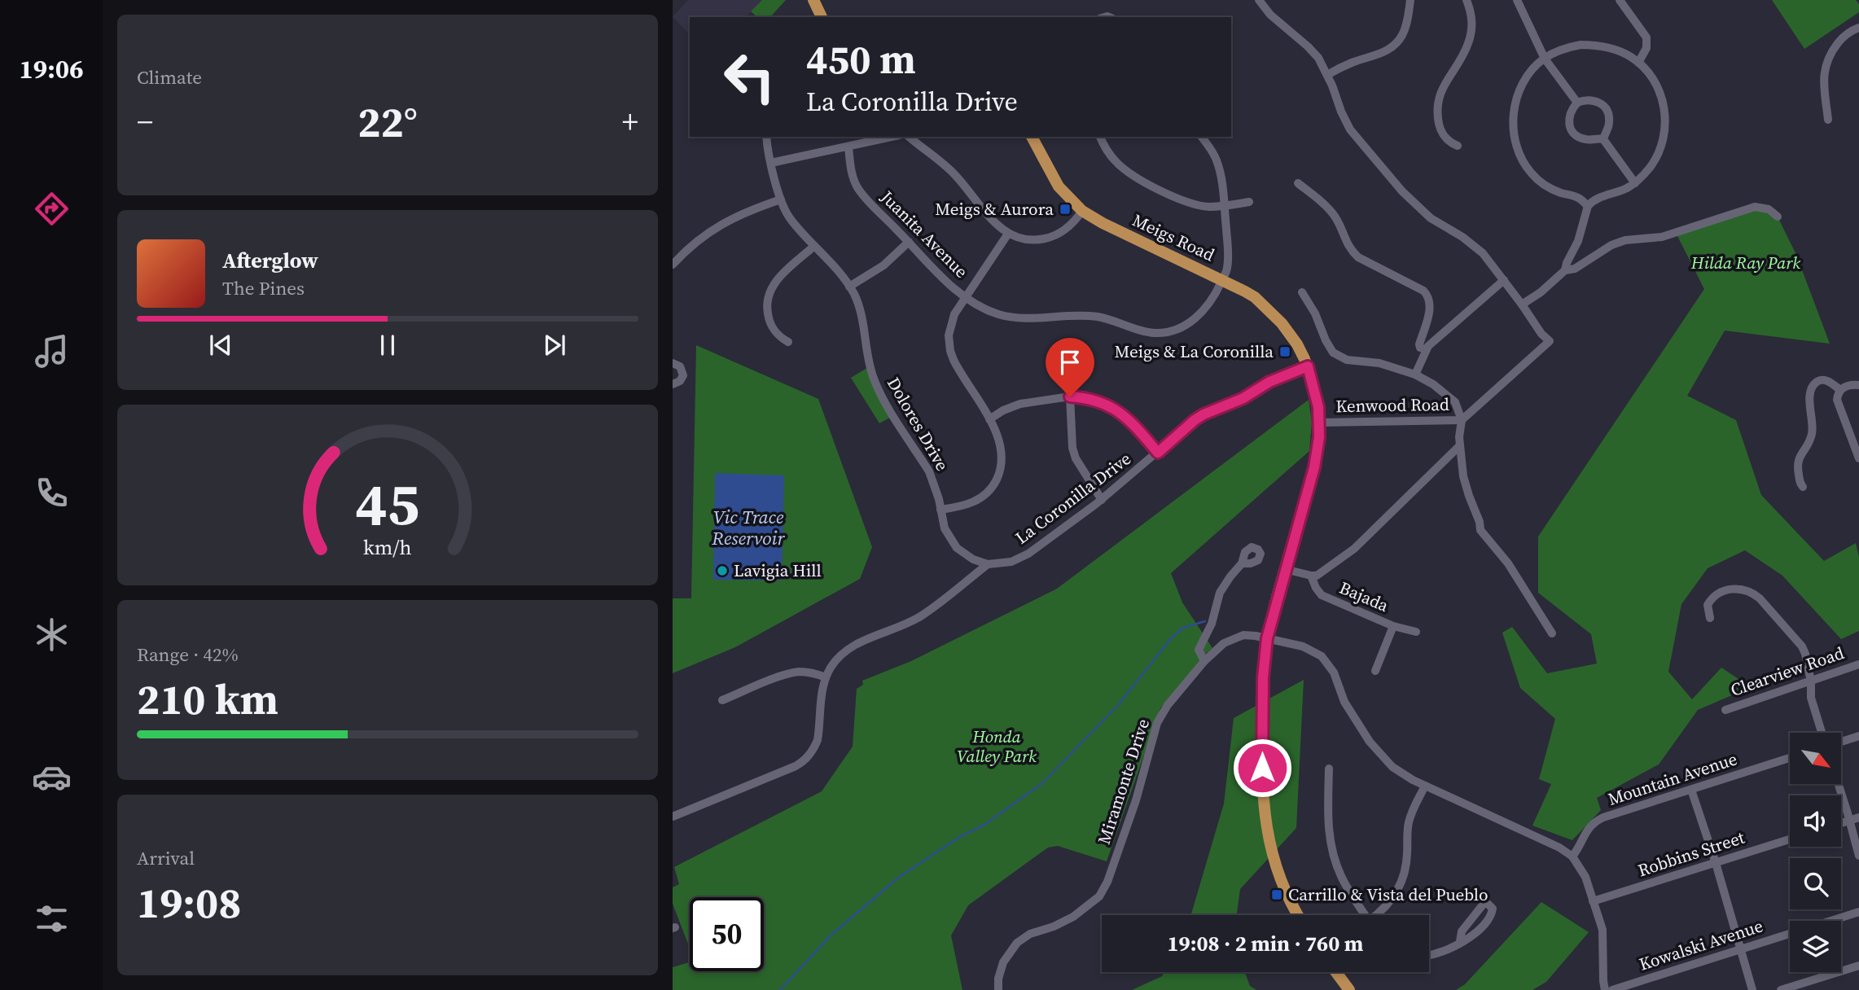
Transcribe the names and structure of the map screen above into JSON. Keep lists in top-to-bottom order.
{
  "streets": {
    "main road": ["Meigs Road"],
    "street": [
      "Juanita Avenue",
      "Kenwood Road",
      "Dolores Drive",
      "La Coronilla Drive",
      "Bajada",
      "Clearview Road",
      "Mountain Avenue",
      "Miramonte Drive",
      "Robbins Street",
      "Kowalski Avenue"
    ]
  },
  "crossings": [
    ["Juanita Avenue", "Meigs Road"],
    ["Meigs Road", "Kenwood Road"],
    ["Meigs Road", "La Coronilla Drive"],
    ["Meigs Road", "Miramonte Drive"],
    ["Dolores Drive", "La Coronilla Drive"],
    ["Mountain Avenue", "Miramonte Drive"]
  ],
  "water": ["Vic Trace Reservoir"],
  "parks": ["Hilda Ray Park", "Honda Valley Park"],
  "places": {
    "transit": ["Meigs & Aurora", "Meigs & La Coronilla", "Carrillo & Vista del Pueblo"],
    "other": ["Lavigia Hill"]
  },
  "north": "bottom right",
  "page": {
    "tabs": "19:06",
    "tile": [
      "Climate",
      ["Range · 42%", "210 km"],
      ["Arrival", "19:08"]
    ],
    "turn": ["450 m", "La Coronilla Drive"],
    "heat": ["−", "22°", "+"],
    "song": ["Afterglow", "The Pines"],
    "limit": "50",
    "trip": "19:08 · 2 min · 760 m",
    "gauge": ["45", "km/h"]
  }
}
